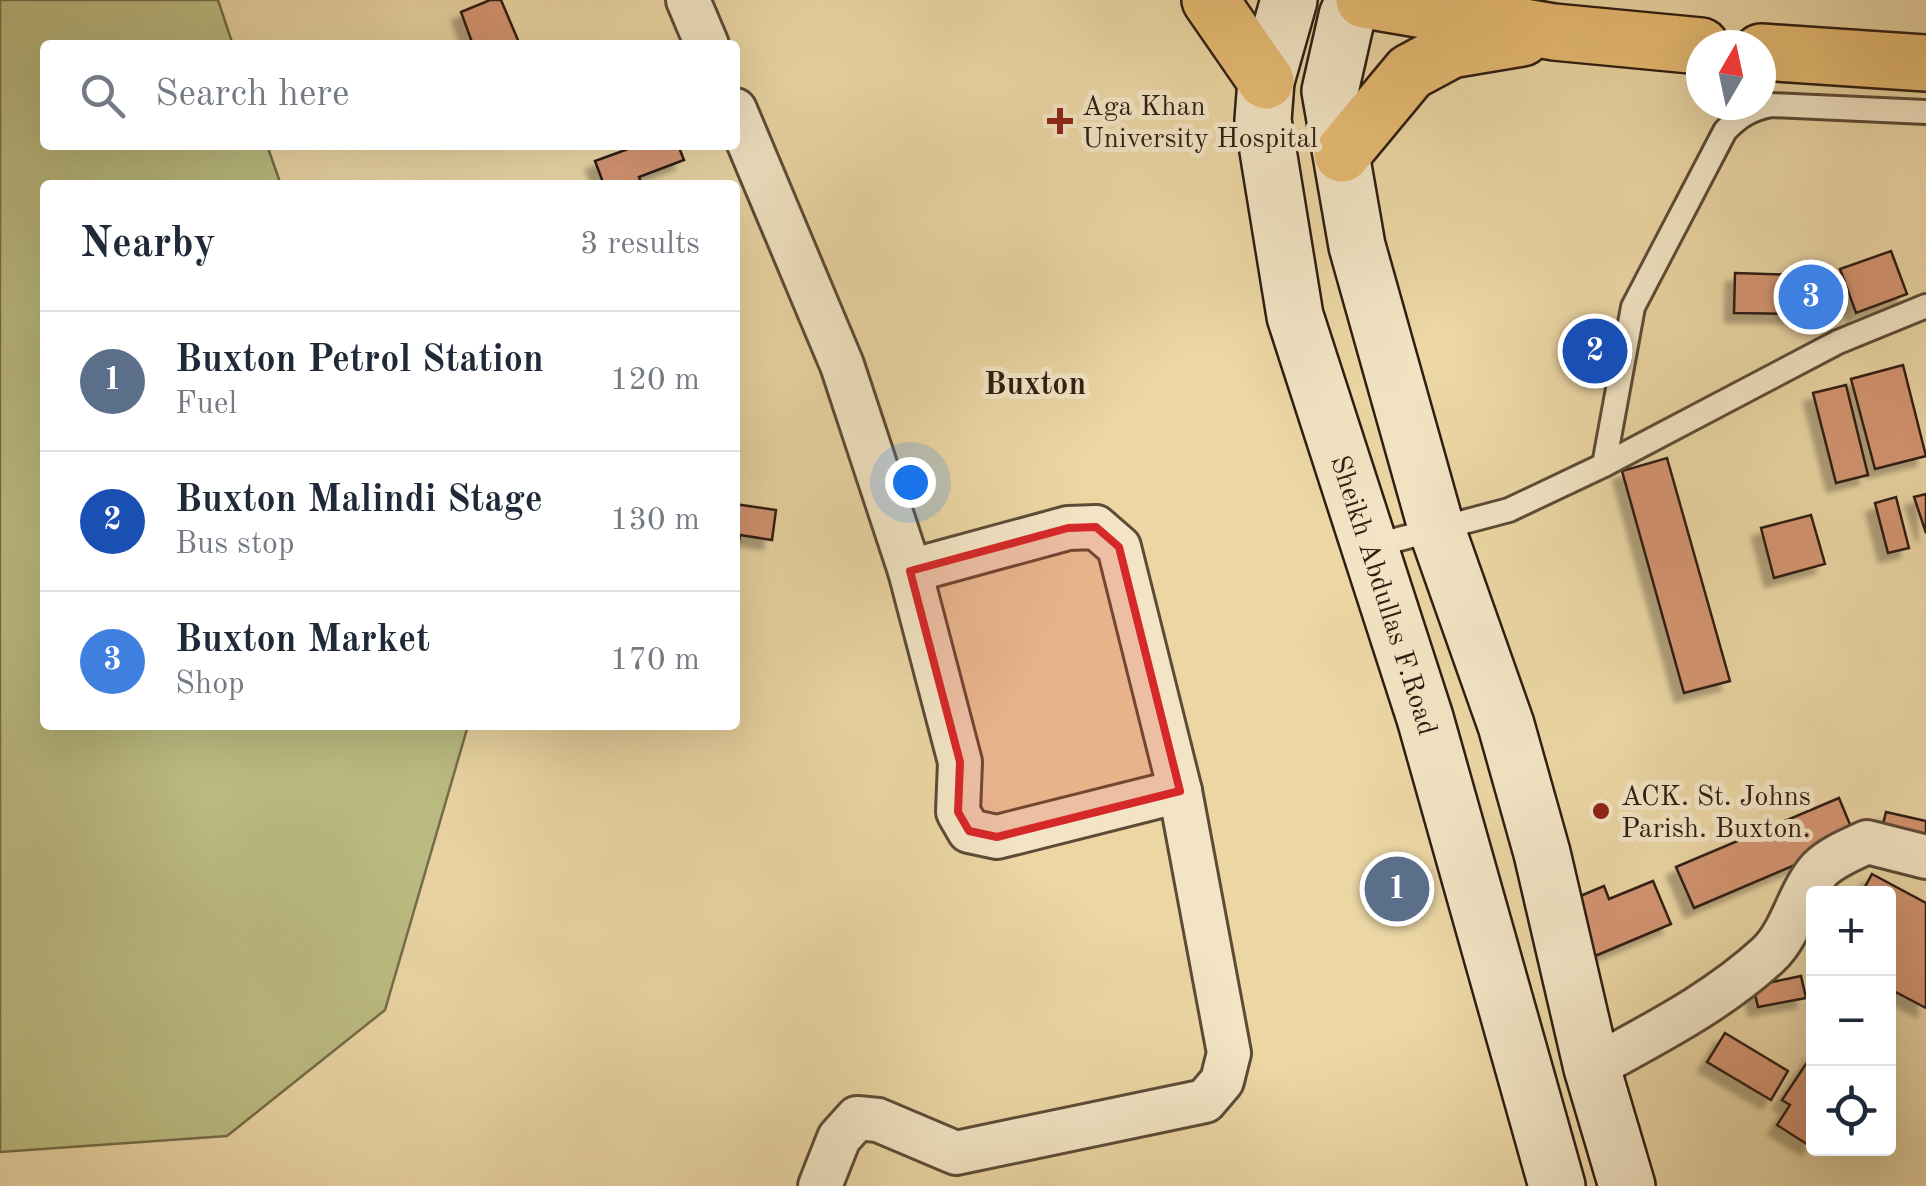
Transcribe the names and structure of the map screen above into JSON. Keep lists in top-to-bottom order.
{
  "streets": {
    "main road": ["Sheikh Abdullas F.Road"]
  },
  "districts": ["Buxton"],
  "places": {
    "health": ["Aga Khan University Hospital"],
    "other": ["ACK. St. Johns Parish. Buxton."]
  },
  "north": "top",
  "page": {
    "search": "Search here",
    "heading": ["Nearby", "3 results"],
    "pins": ["3", "2", "1"],
    "list": [
      {
        "mark": "1",
        "name": "Buxton Petrol Station",
        "note": "Fuel",
        "value": "120 m"
      },
      {
        "mark": "2",
        "name": "Buxton Malindi Stage",
        "note": "Bus stop",
        "value": "130 m"
      },
      {
        "mark": "3",
        "name": "Buxton Market",
        "note": "Shop",
        "value": "170 m"
      }
    ],
    "map_buttons": ["+", "−"]
  }
}
